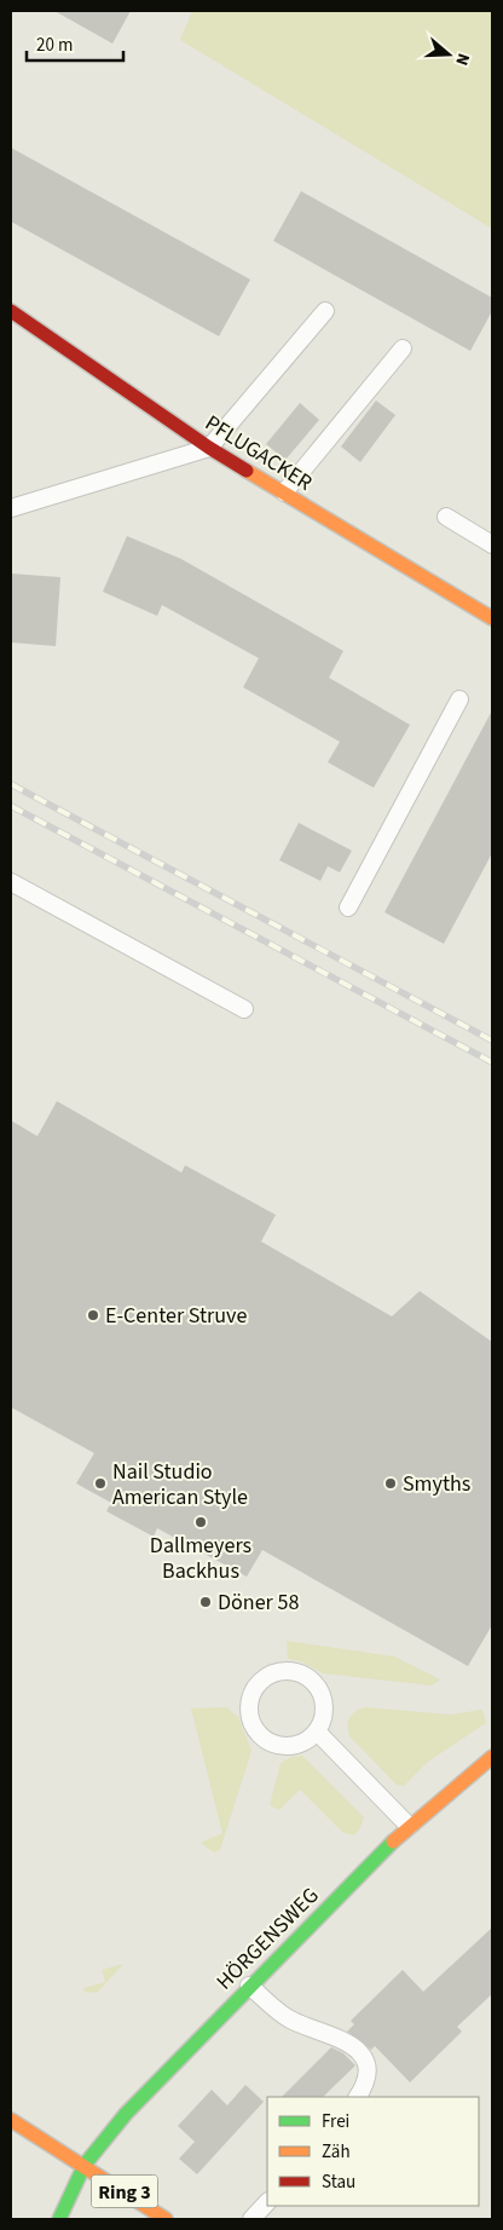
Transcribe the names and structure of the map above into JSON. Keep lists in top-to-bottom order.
{
  "streets": {
    "street": ["PFLUGACKER", "HÖRGENSWEG", "Ring 3"]
  },
  "crossings": [
    ["HÖRGENSWEG", "Ring 3"]
  ],
  "places": [
    "E-Center Struve",
    "Nail Studio American Style",
    "Smyths",
    "Dallmeyers Backhus",
    "Döner 58"
  ],
  "legend": ["Frei", "Zäh", "Stau"],
  "scale_bar": "20 m",
  "north": "right"
}
